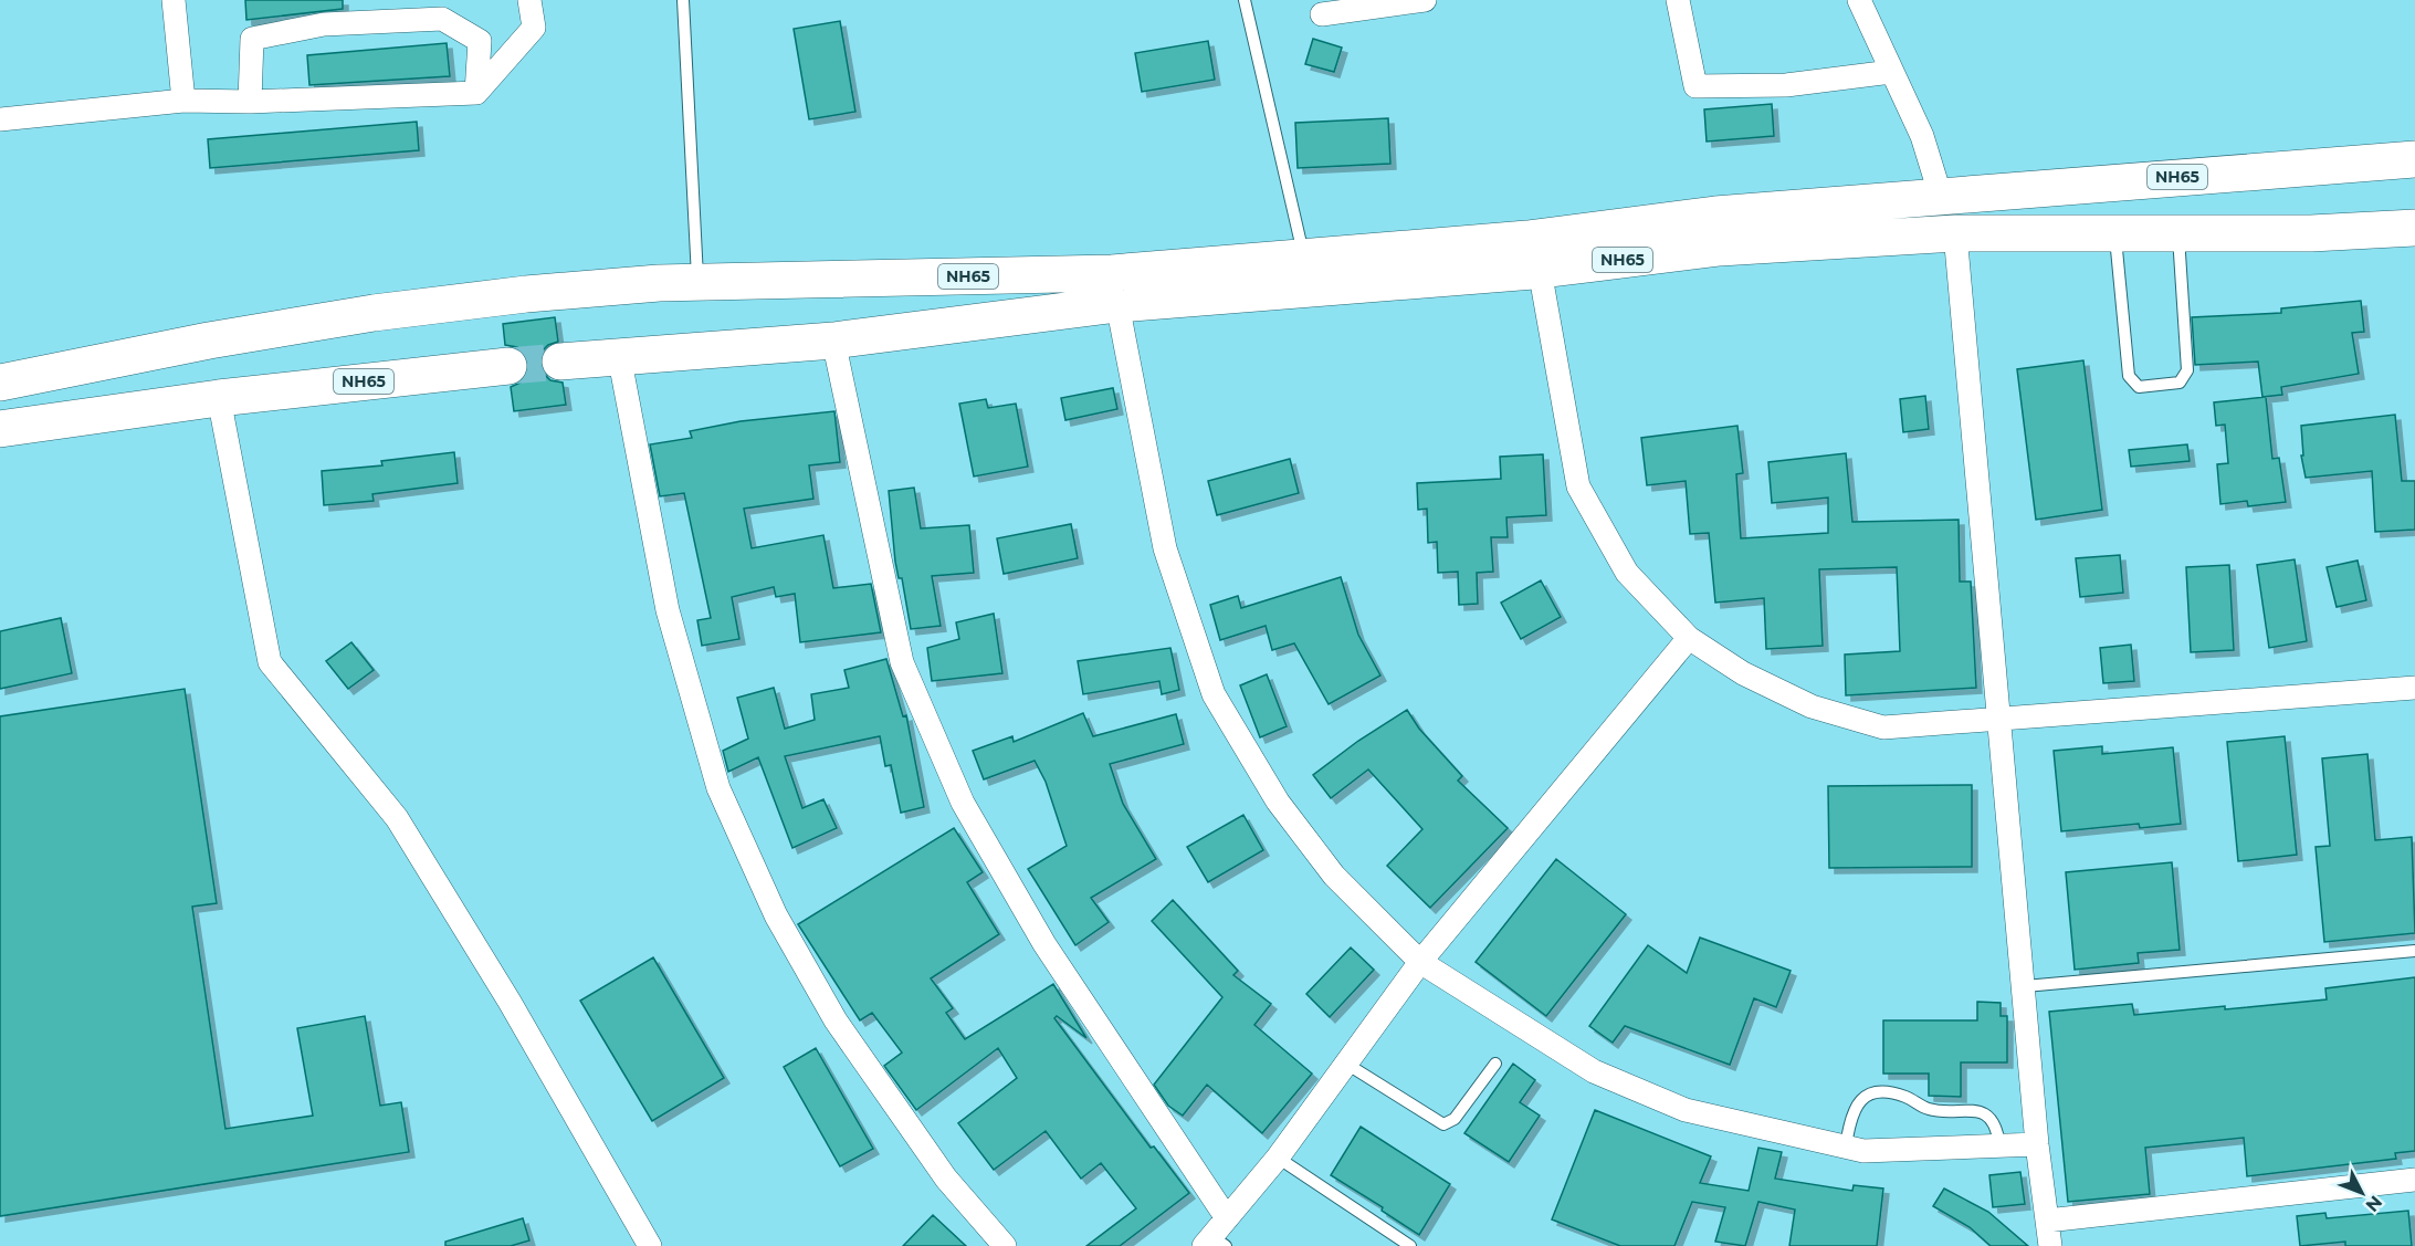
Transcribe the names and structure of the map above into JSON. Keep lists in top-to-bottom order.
{
  "streets": {
    "highway": ["NH65"]
  },
  "north": "bottom right"
}
